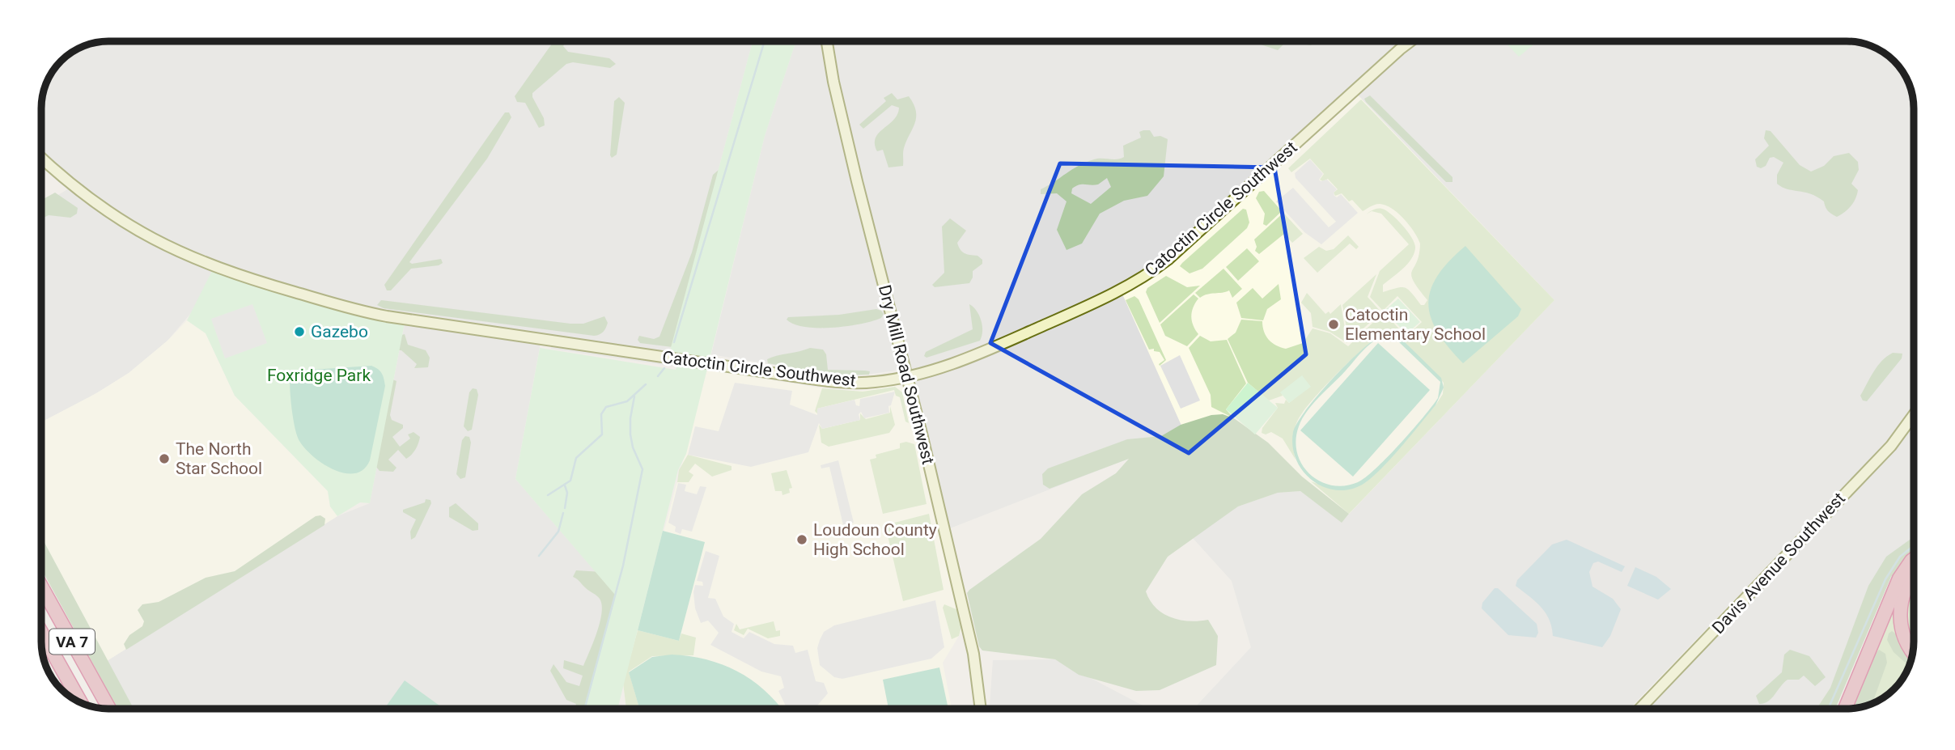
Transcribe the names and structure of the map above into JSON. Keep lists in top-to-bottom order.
{
  "streets": {
    "highway": ["VA 7"],
    "main road": ["Catoctin Circle Southwest", "Dry Mill Road Southwest", "Davis Avenue Southwest"]
  },
  "crossings": [
    ["Catoctin Circle Southwest", "Dry Mill Road Southwest"]
  ],
  "parks": ["Foxridge Park"],
  "places": [
    "Catoctin Elementary School",
    "Gazebo",
    "The North Star School",
    "Loudoun County High School"
  ]
}
